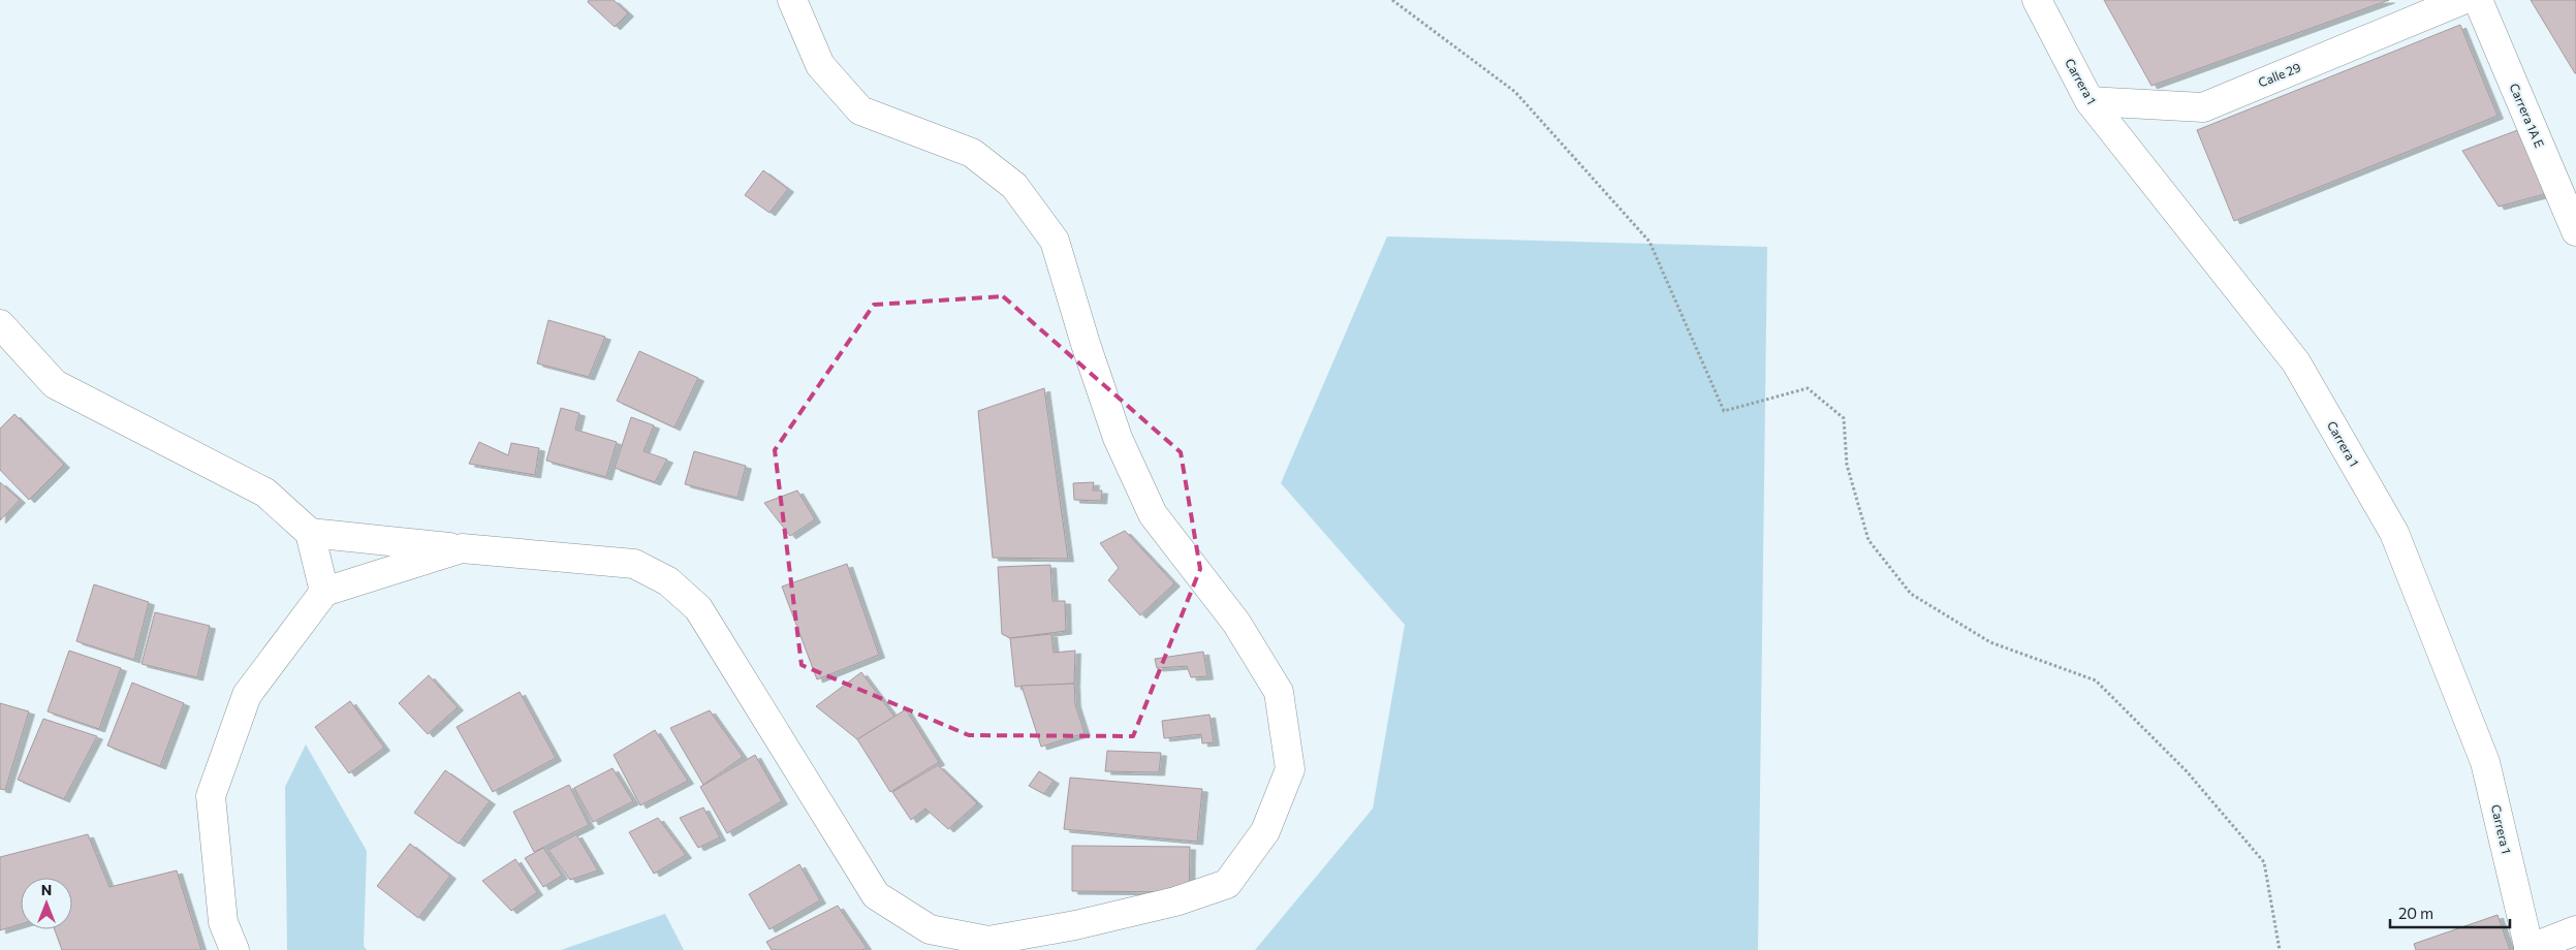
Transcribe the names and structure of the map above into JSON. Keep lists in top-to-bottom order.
{
  "streets": {
    "street": ["Calle 29", "Carrera 1", "Carrera 1A E"]
  },
  "crossings": [
    ["Calle 29", "Carrera 1"]
  ],
  "scale_bar": "20 m",
  "north": "top"
}
